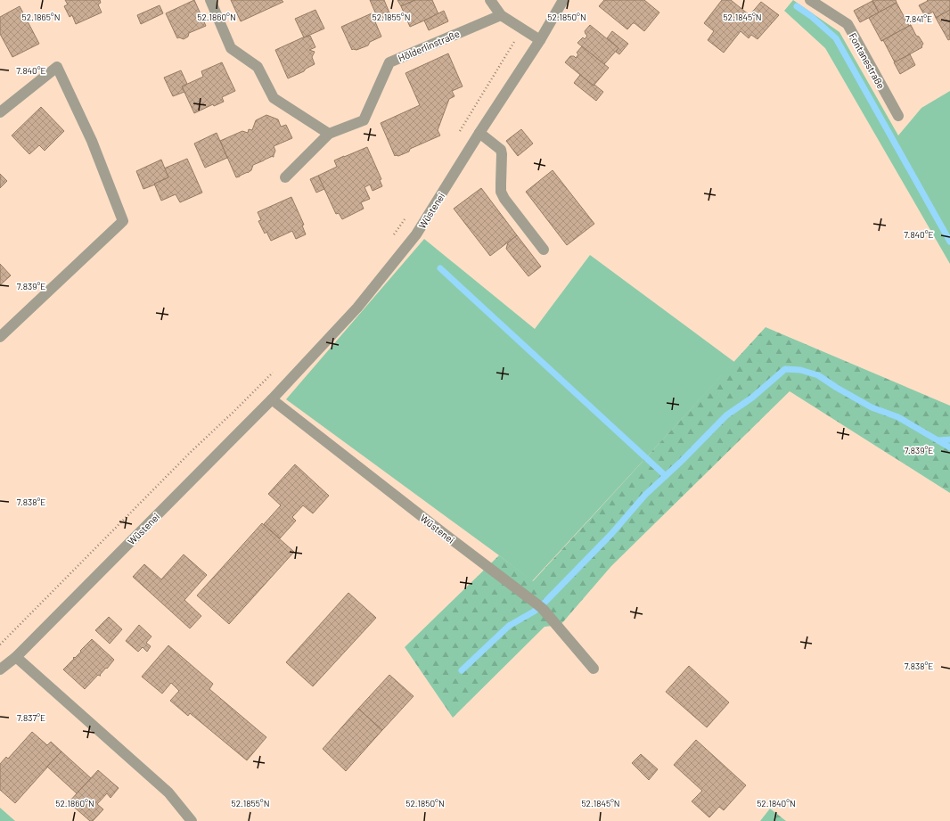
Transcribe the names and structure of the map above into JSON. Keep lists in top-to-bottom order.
{
  "streets": {
    "street": ["Hölderlinstraße", "Fontanestraße", "Wüstenei"]
  },
  "coordinates": [
    "52.1865°N",
    "52.1860°N",
    "52.1855°N",
    "52.1850°N",
    "52.1845°N",
    "7.841°E",
    "7.840°E",
    "7.839°E",
    "7.838°E",
    "7.837°E",
    "52.1840°N"
  ]
}
